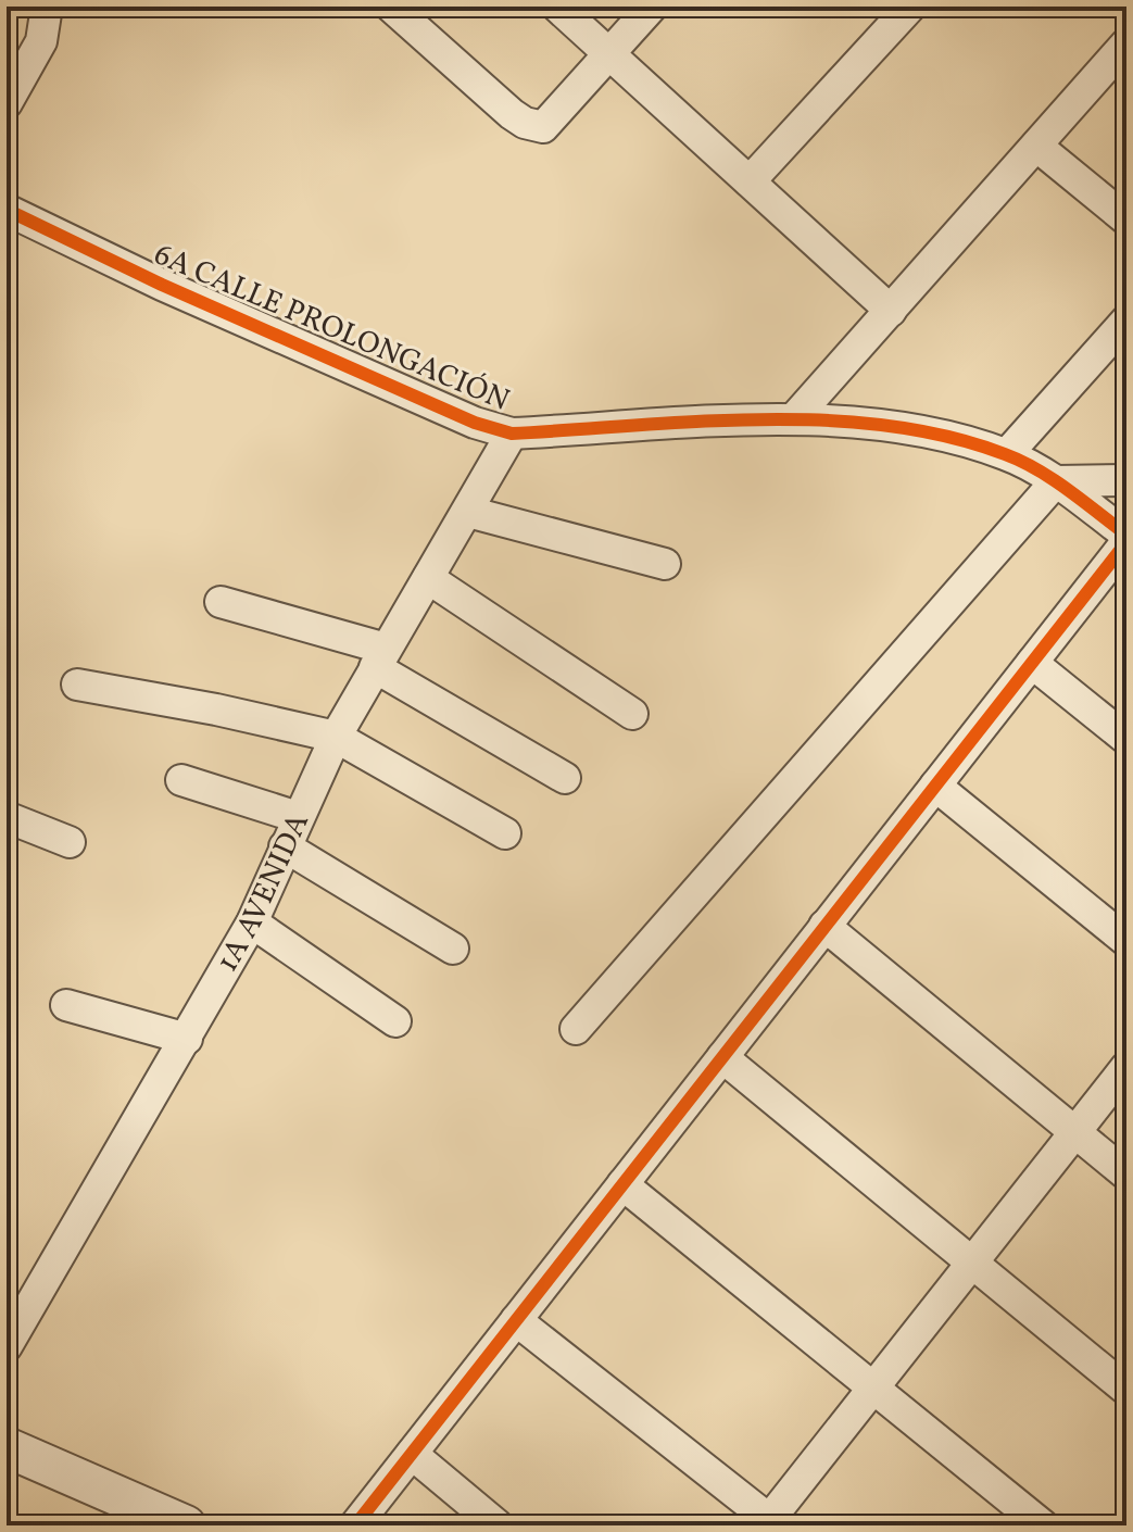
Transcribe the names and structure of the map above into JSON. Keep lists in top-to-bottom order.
{
  "streets": {
    "street": ["6A CALLE PROLONGACIÓN", "1A AVENIDA"]
  },
  "crossings": [
    ["6A CALLE PROLONGACIÓN", "1A AVENIDA"]
  ]
}
